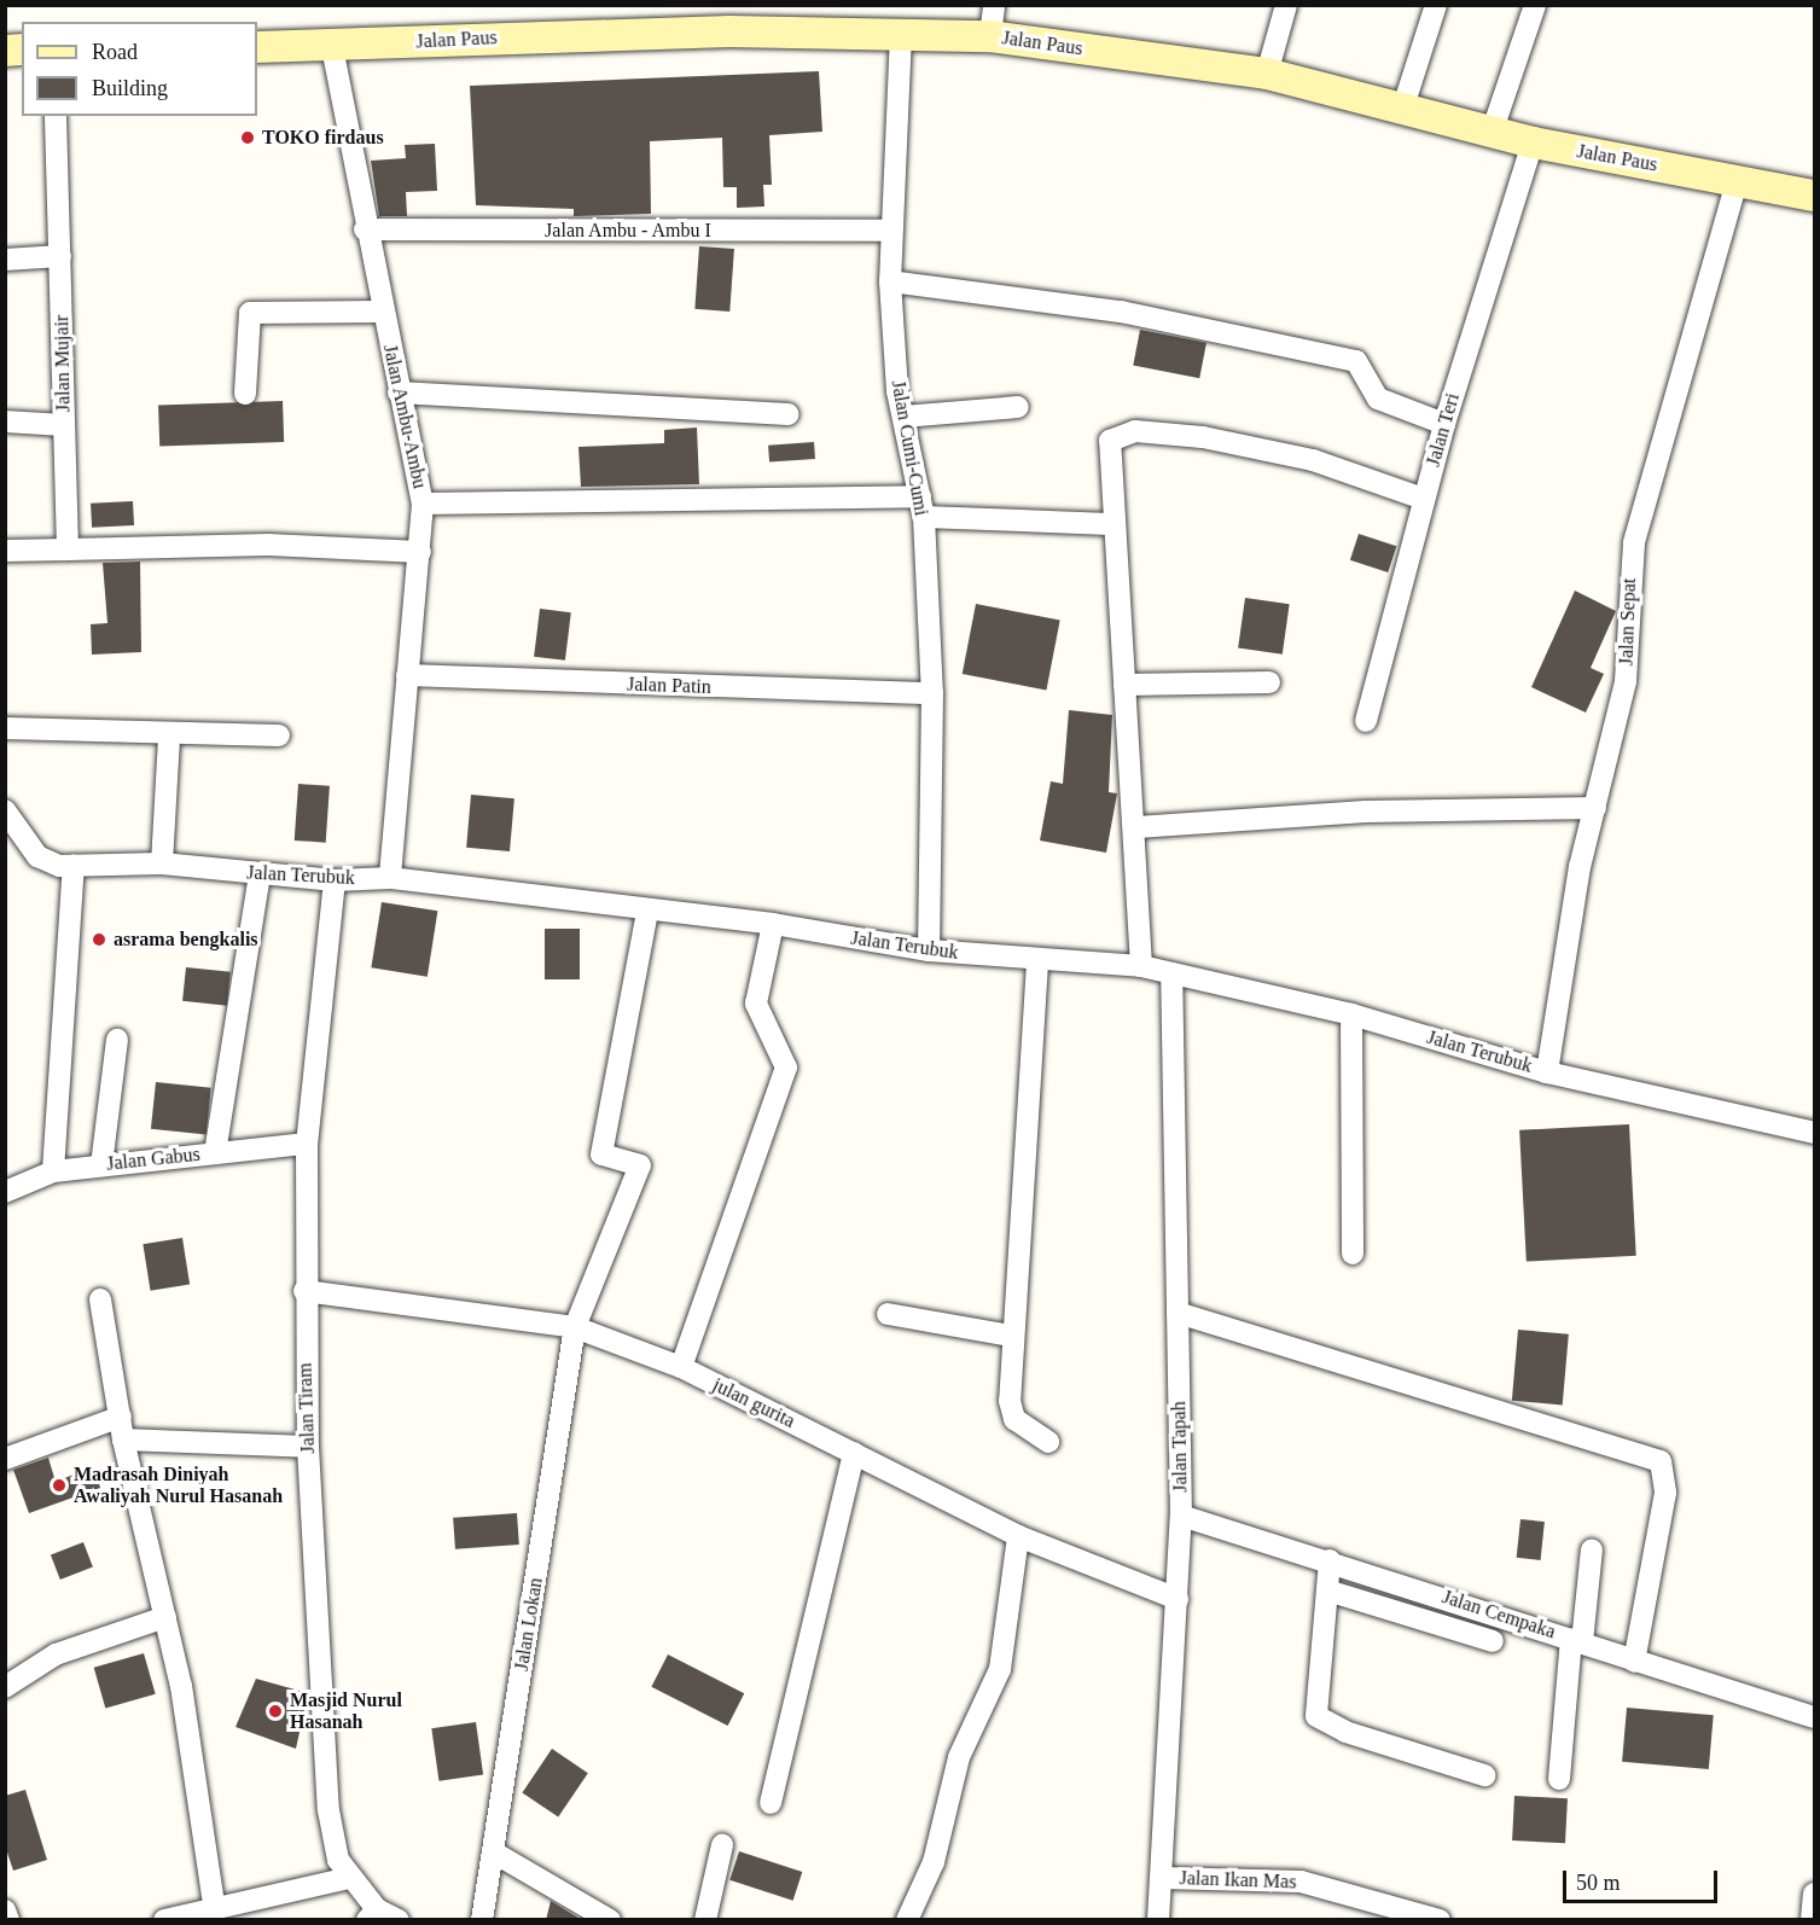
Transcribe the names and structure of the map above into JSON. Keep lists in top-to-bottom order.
{
  "streets": {
    "main road": ["Jalan Paus"],
    "street": [
      "Jalan Ambu - Ambu I",
      "Jalan Mujair",
      "Jalan Ambu-Ambu",
      "Jalan Teri",
      "Jalan Cumi-Cumi",
      "Jalan Sepat",
      "Jalan Patin",
      "Jalan Terubuk",
      "Jalan Gabus",
      "julan gurita",
      "Jalan Tiram",
      "Jalan Tapah",
      "Jalan Cempaka",
      "Jalan Lokan",
      "Jalan Ikan Mas"
    ]
  },
  "crossings": [
    ["Jalan Paus", "Jalan Ambu-Ambu"],
    ["Jalan Paus", "Jalan Teri"],
    ["Jalan Paus", "Jalan Cumi-Cumi"],
    ["Jalan Paus", "Jalan Sepat"],
    ["Jalan Ambu - Ambu I", "Jalan Ambu-Ambu"],
    ["Jalan Ambu - Ambu I", "Jalan Cumi-Cumi"],
    ["Jalan Ambu-Ambu", "Jalan Patin"],
    ["Jalan Ambu-Ambu", "Jalan Terubuk"],
    ["Jalan Cumi-Cumi", "Jalan Patin"],
    ["Jalan Cumi-Cumi", "Jalan Terubuk"],
    ["Jalan Sepat", "Jalan Terubuk"],
    ["Jalan Terubuk", "Jalan Tiram"],
    ["Jalan Terubuk", "Jalan Tapah"],
    ["Jalan Terubuk", "Jalan Lokan"],
    ["Jalan Gabus", "Jalan Tiram"],
    ["julan gurita", "Jalan Tiram"],
    ["julan gurita", "Jalan Tapah"],
    ["julan gurita", "Jalan Lokan"],
    ["Jalan Tapah", "Jalan Cempaka"],
    ["Jalan Tapah", "Jalan Ikan Mas"]
  ],
  "places": [
    "TOKO firdaus",
    "asrama bengkalis",
    "Madrasah Diniyah Awaliyah Nurul Hasanah",
    "Masjid Nurul Hasanah"
  ],
  "legend": ["Road", "Building"],
  "scale_bar": "50 m"
}
